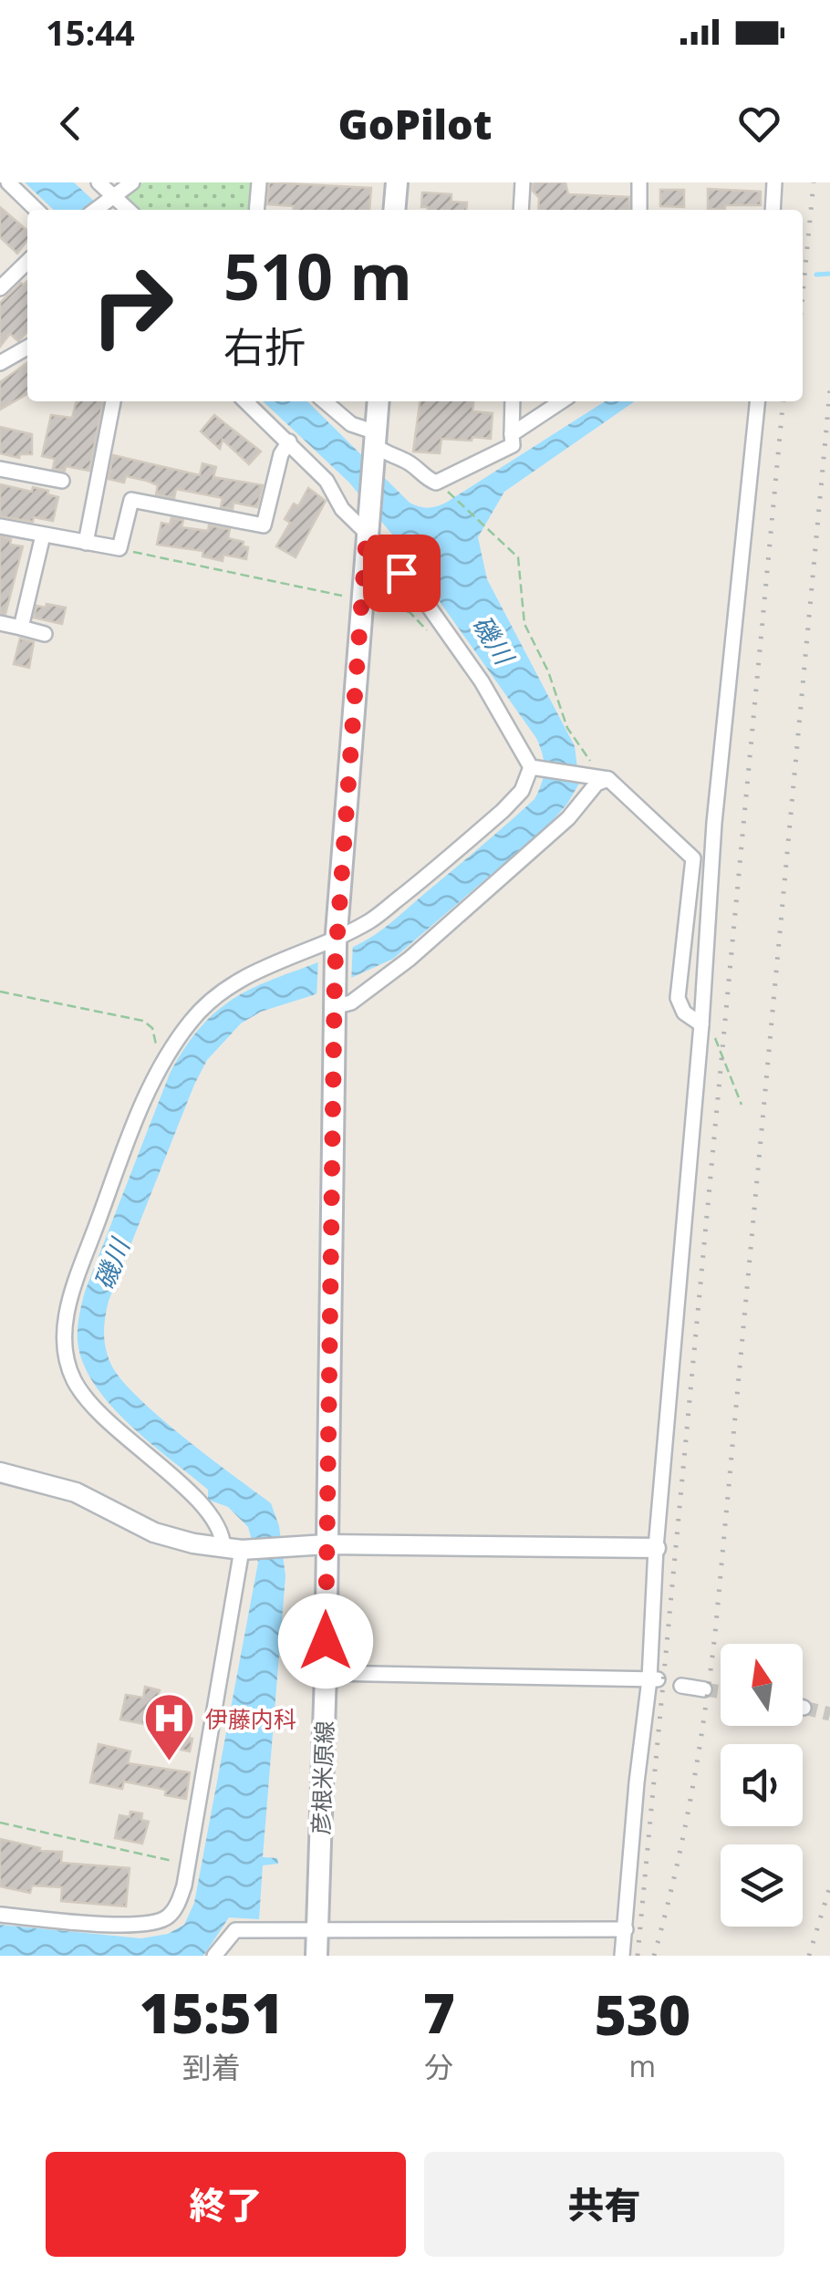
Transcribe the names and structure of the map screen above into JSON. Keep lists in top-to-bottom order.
{
  "streets": {
    "main road": ["彦根米原線"]
  },
  "water": ["磯川"],
  "places": {
    "hospital": ["伊藤内科"]
  },
  "north": "top",
  "page": {
    "status": "15:44",
    "header": "GoPilot",
    "turn": ["510 m", "右折"],
    "eta": [
      "15:51",
      "到着",
      "7",
      "分",
      "530",
      "m"
    ],
    "buttons": ["終了", "共有"]
  }
}
